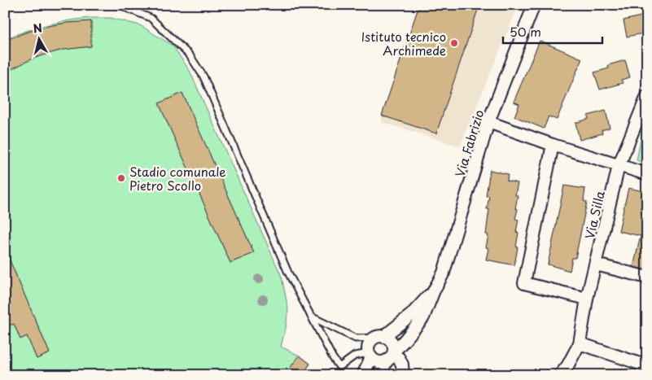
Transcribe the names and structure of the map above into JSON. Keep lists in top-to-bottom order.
{
  "streets": {
    "street": ["Via Fabrizio", "Via Silla"]
  },
  "places": ["Istituto tecnico Archimede", "Stadio comunale Pietro Scollo"],
  "scale_bar": "50 m",
  "north": "top"
}
